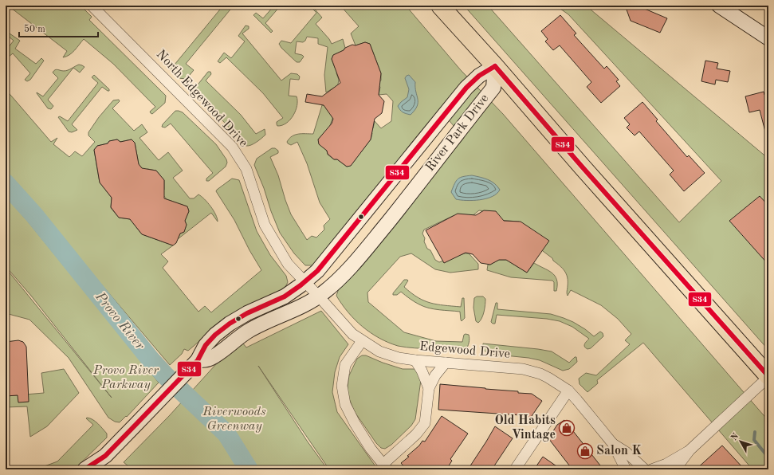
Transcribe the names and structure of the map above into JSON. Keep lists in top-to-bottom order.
{
  "streets": {
    "street": ["North Edgewood Drive", "River Park Drive", "Edgewood Drive"]
  },
  "crossings": [
    ["North Edgewood Drive", "River Park Drive"],
    ["North Edgewood Drive", "Edgewood Drive"],
    ["River Park Drive", "Edgewood Drive"]
  ],
  "water": ["Provo River"],
  "parks": ["Provo River Parkway", "Riverwoods Greenway"],
  "places": {
    "shop": ["Old Habits Vintage", "Salon K"]
  },
  "lines": ["transit line 834"],
  "scale_bar": "50 m",
  "north": "top left"
}
